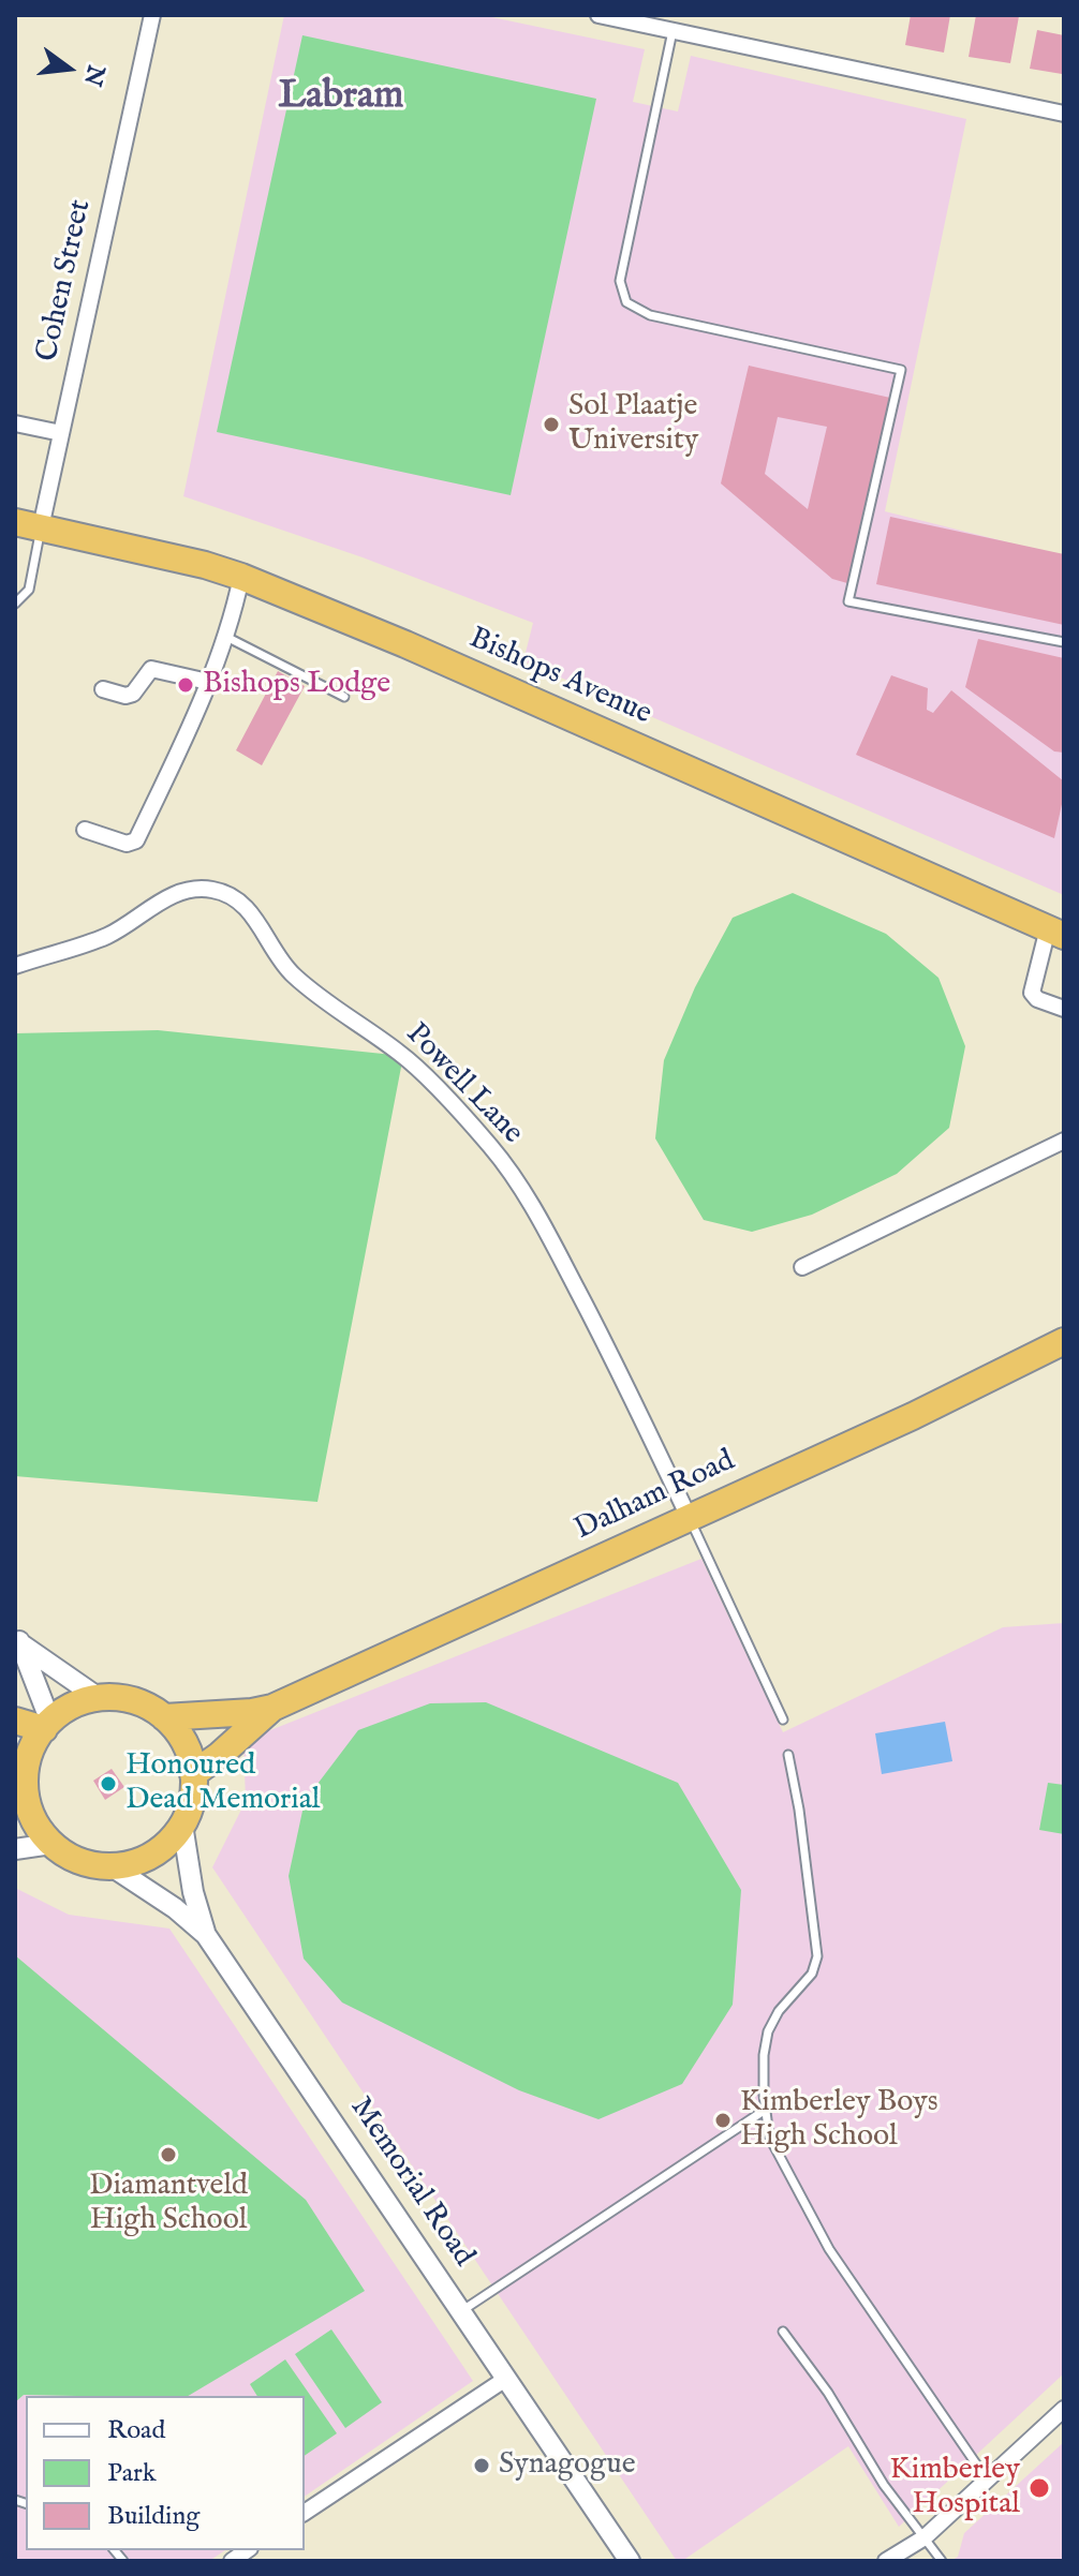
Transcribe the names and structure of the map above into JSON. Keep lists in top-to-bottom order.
{
  "streets": {
    "highway": ["Bishops Avenue", "Dalham Road"],
    "street": ["Cohen Street", "Powell Lane", "Memorial Road"]
  },
  "crossings": [
    ["Cohen Street", "Bishops Avenue"],
    ["Powell Lane", "Dalham Road"],
    ["Dalham Road", "Memorial Road"]
  ],
  "districts": ["Labram"],
  "places": [
    "Sol Plaatje University",
    "Bishops Lodge",
    "Honoured Dead Memorial",
    "Kimberley Boys High School",
    "Diamantveld High School",
    "Synagogue",
    "Kimberley Hospital"
  ],
  "legend": ["Road", "Park", "Building"],
  "north": "right"
}
